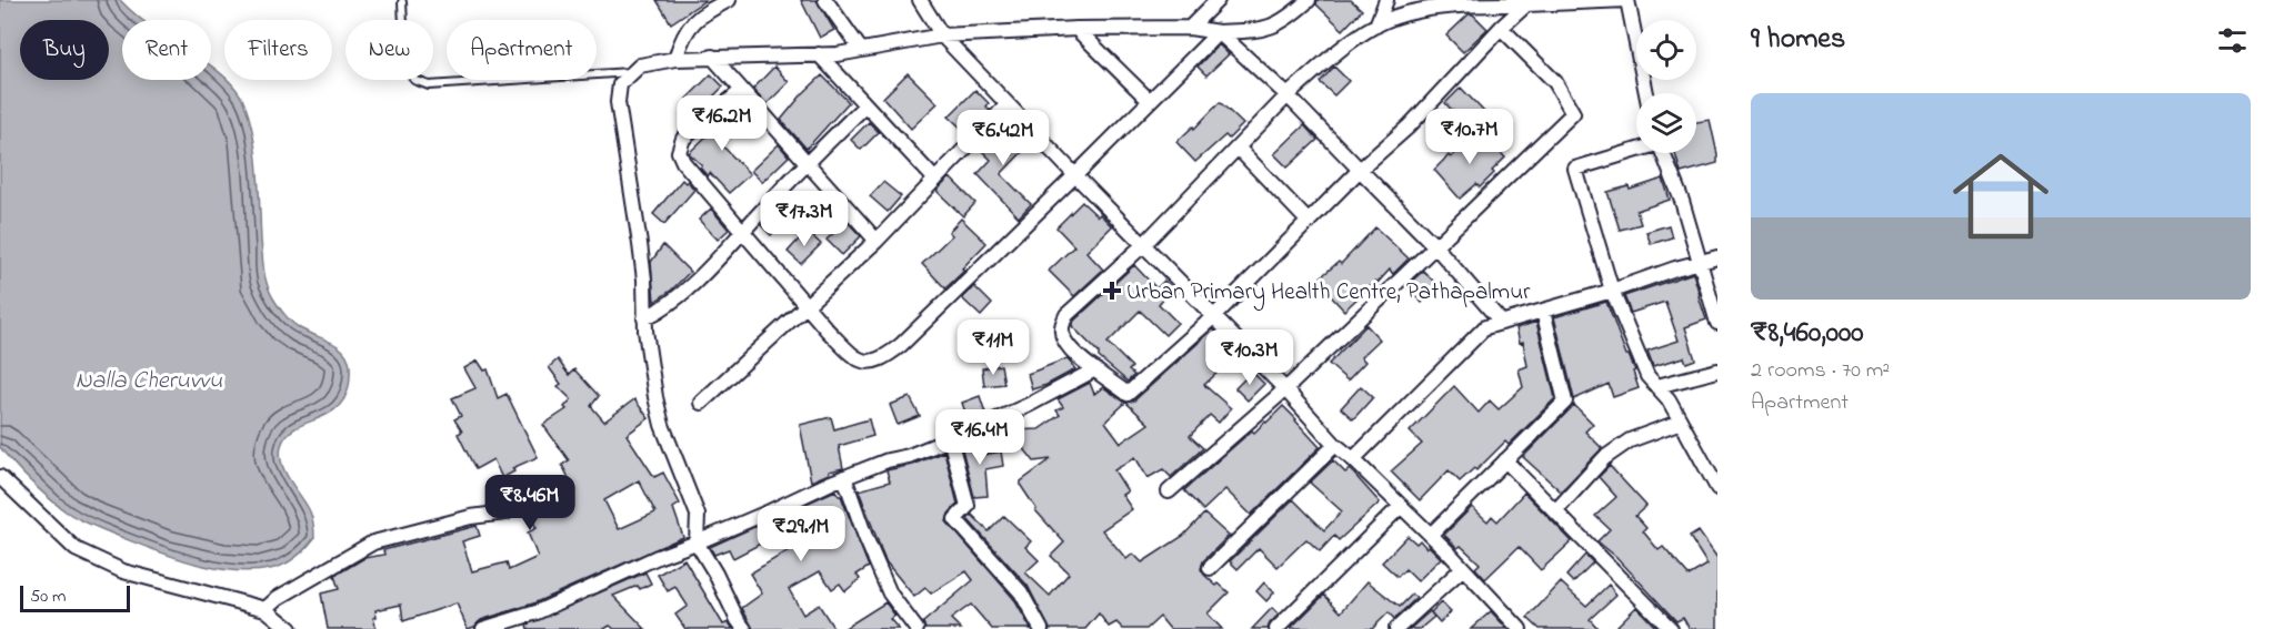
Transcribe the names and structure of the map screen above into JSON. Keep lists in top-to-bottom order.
{
  "water": ["Nalla Cheruvvu"],
  "places": {
    "health": ["Urban Primary Health Centre, Pathapalmur"]
  },
  "scale_bar": "50 m",
  "page": {
    "heading": "9 homes",
    "chip": [
      "Buy",
      "Rent",
      "Filters",
      "New",
      "Apartment"
    ],
    "list": [
      {
        "name": "₹8,460,000",
        "note": "2 rooms · 70 m² · Apartment"
      }
    ],
    "price": [
      "₹16.2M",
      "₹10.7M",
      "₹6.42M",
      "₹17.3M",
      "₹11M",
      "₹10.3M",
      "₹16.4M",
      "₹8.46M",
      "₹29.1M"
    ],
    "scale": "50 m"
  }
}
